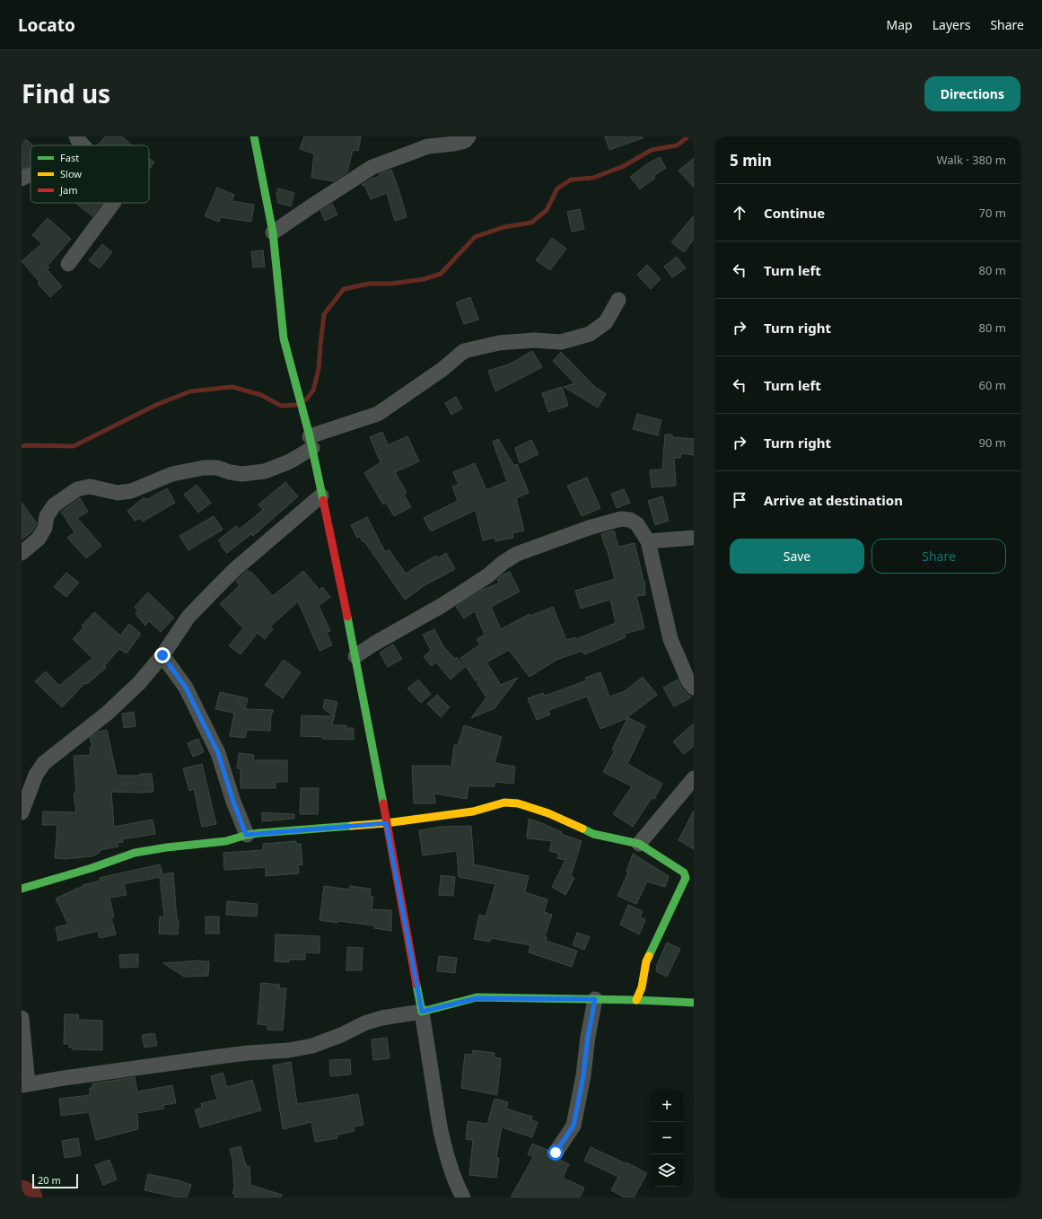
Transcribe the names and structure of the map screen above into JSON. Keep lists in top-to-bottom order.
{
  "legend": ["Fast", "Slow", "Jam"],
  "scale_bar": "20 m",
  "page": {
    "header": "Locato",
    "nav": ["Map", "Layers", "Share"],
    "title": "Find us",
    "buttons": [
      "Directions",
      ["Save", "Share"]
    ],
    "heading": ["5 min", "Walk · 380 m"],
    "list": [
      ["Continue", "70 m"],
      ["Turn left", "80 m"],
      ["Turn right", "80 m"],
      ["Turn left", "60 m"],
      ["Turn right", "90 m"],
      "Arrive at destination"
    ],
    "map_buttons": ["+", "−"],
    "scale": "20 m"
  }
}
